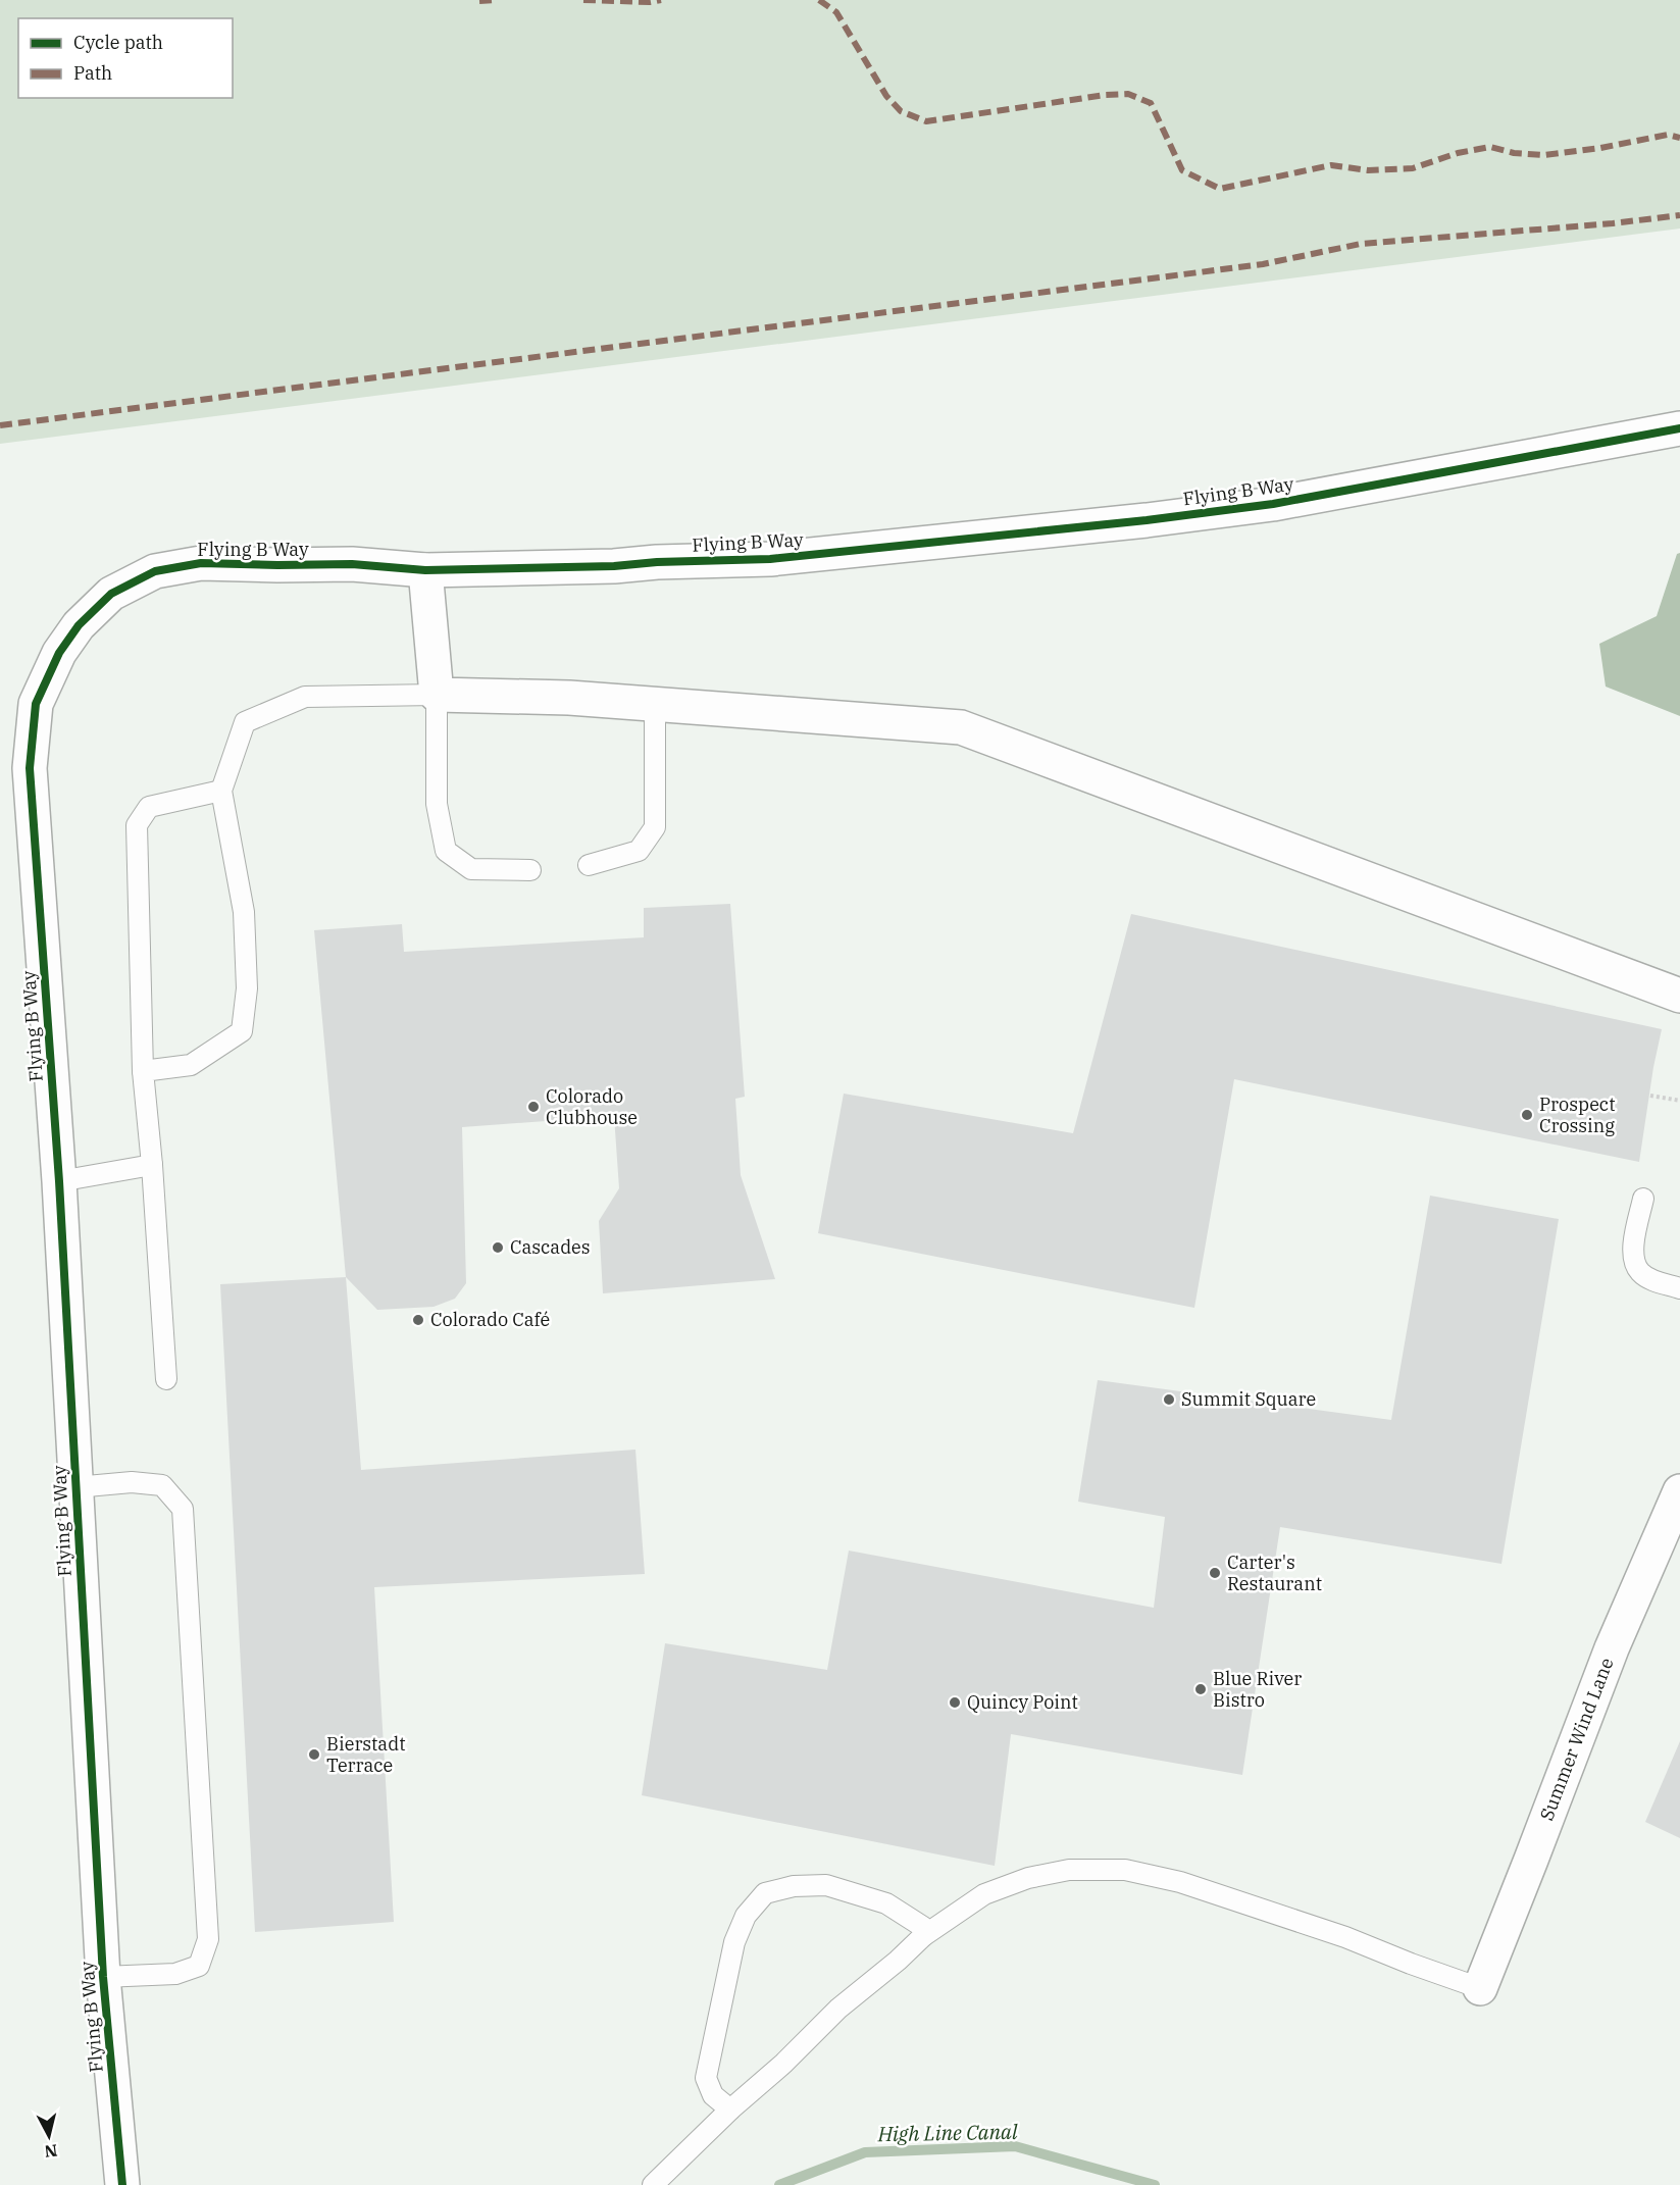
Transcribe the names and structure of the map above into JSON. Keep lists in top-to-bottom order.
{
  "streets": {
    "street": ["Flying B Way", "Summer Wind Lane"]
  },
  "water": ["High Line Canal"],
  "places": [
    "Colorado Clubhouse",
    "Prospect Crossing",
    "Cascades",
    "Colorado Café",
    "Summit Square",
    "Carter's Restaurant",
    "Blue River Bistro",
    "Quincy Point",
    "Bierstadt Terrace"
  ],
  "legend": ["Cycle path", "Path"],
  "north": "bottom"
}
